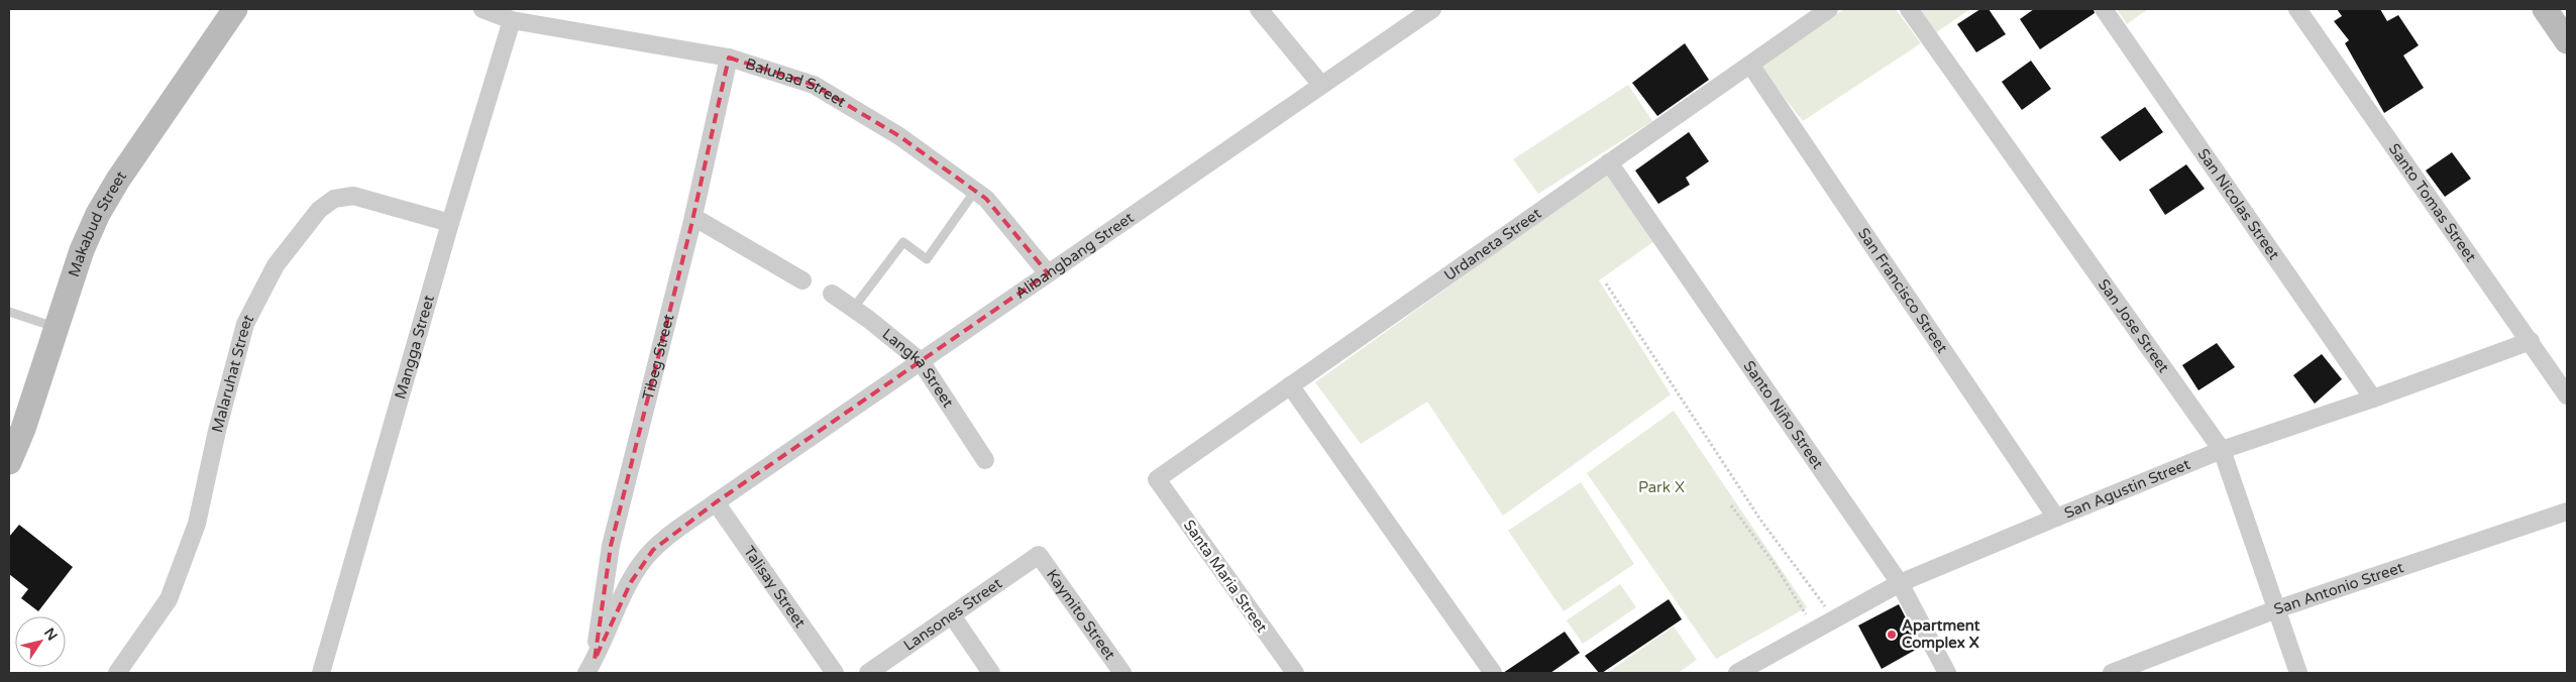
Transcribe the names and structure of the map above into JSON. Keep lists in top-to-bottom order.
{
  "streets": {
    "street": [
      "Balubad Street",
      "Santo Tomas Street",
      "San Nicolas Street",
      "Makabud Street",
      "Urdaneta Street",
      "Alibangbang Street",
      "San Francisco Street",
      "San Jose Street",
      "Mangga Street",
      "Tibeg Street",
      "Langka Street",
      "Malaruhat Street",
      "Santo Niño Street",
      "San Agustin Street",
      "Santa Maria Street",
      "Talisay Street",
      "San Antonio Street",
      "Lansones Street",
      "Kaymito Street"
    ]
  },
  "crossings": [
    ["Balubad Street", "Alibangbang Street"],
    ["Balubad Street", "Mangga Street"],
    ["Balubad Street", "Tibeg Street"],
    ["Santo Tomas Street", "San Agustin Street"],
    ["San Nicolas Street", "San Agustin Street"],
    ["Urdaneta Street", "San Francisco Street"],
    ["Urdaneta Street", "Santo Niño Street"],
    ["Urdaneta Street", "Santa Maria Street"],
    ["Alibangbang Street", "Tibeg Street"],
    ["Alibangbang Street", "Langka Street"],
    ["Alibangbang Street", "Talisay Street"],
    ["San Francisco Street", "San Agustin Street"],
    ["San Jose Street", "San Agustin Street"],
    ["San Jose Street", "San Antonio Street"],
    ["Mangga Street", "Malaruhat Street"],
    ["Santo Niño Street", "San Agustin Street"],
    ["Lansones Street", "Kaymito Street"]
  ],
  "parks": ["Park X"],
  "places": ["Apartment Complex X"],
  "north": "top right"
}
